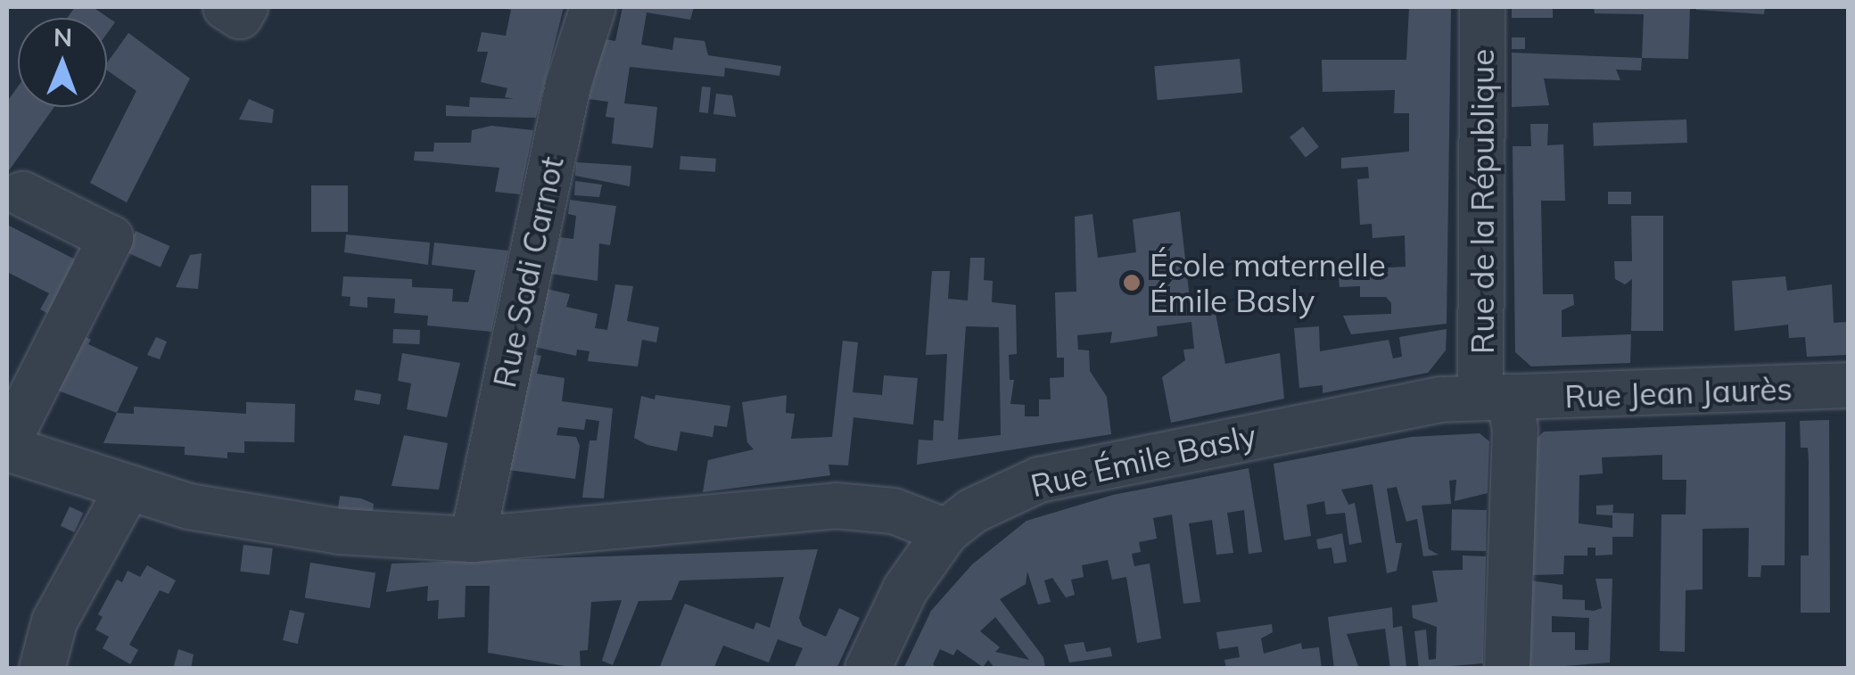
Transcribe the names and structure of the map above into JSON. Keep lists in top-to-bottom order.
{
  "streets": {
    "street": [
      "Rue de la République",
      "Rue Sadi Carnot",
      "Rue Jean Jaurès",
      "Rue Émile Basly"
    ]
  },
  "crossings": [
    ["Rue de la République", "Rue Jean Jaurès"],
    ["Rue de la République", "Rue Émile Basly"],
    ["Rue Jean Jaurès", "Rue Émile Basly"]
  ],
  "places": ["École maternelle Émile Basly"],
  "north": "top"
}
